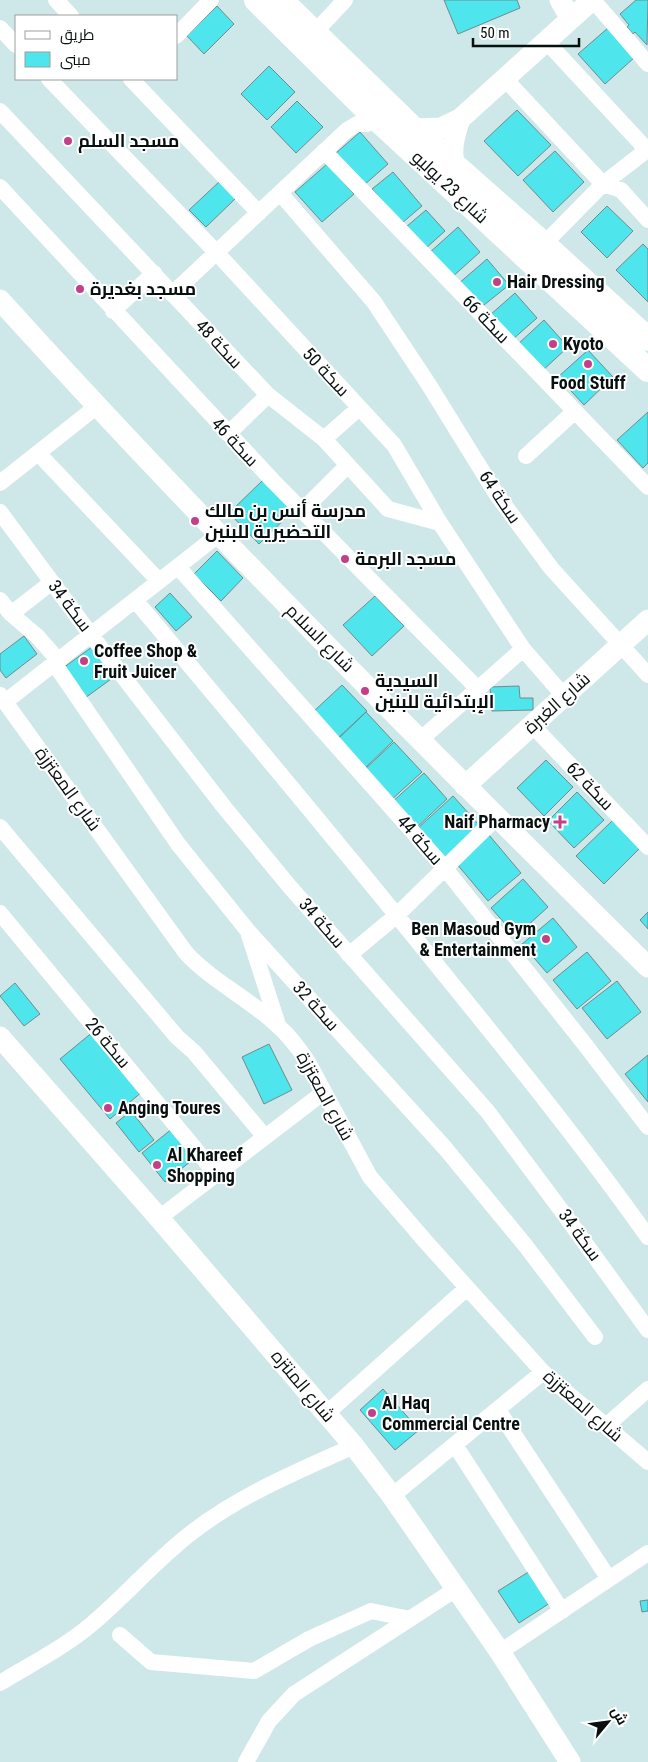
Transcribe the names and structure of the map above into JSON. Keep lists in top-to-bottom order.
{
  "streets": {
    "main road": ["شارع 23 يوليو"],
    "street": [
      "سكة 66",
      "سكة 48",
      "سكة 50",
      "سكة 46",
      "سكة 64",
      "سكة 34",
      "شارع السلام",
      "شارع الغبرة",
      "سكة 62",
      "شارع المعتززة",
      "سكة 44",
      "سكة 32",
      "سكة 26",
      "شارع المنتزه"
    ]
  },
  "crossings": [
    ["سكة 48", "سكة 50"],
    ["سكة 50", "شارع الغبرة"],
    ["سكة 64", "شارع الغبرة"],
    ["شارع السلام", "شارع الغبرة"],
    ["شارع الغبرة", "سكة 62"]
  ],
  "places": {
    "other": [
      "مسجد السلم",
      "Hair Dressing",
      "مسجد بغديرة",
      "Kyoto",
      "Food Stuff",
      "مدرسة أنس بن مالك التحضيرية للبنين",
      "مسجد البرمة",
      "Coffee Shop & Fruit Juicer",
      "السيدية الإبتدائية للبنين",
      "Ben Masoud Gym & Entertainment",
      "Anging Toures",
      "Al Khareef Shopping",
      "Al Haq Commercial Centre"
    ],
    "health": ["Naif Pharmacy"]
  },
  "legend": ["طريق", "مبنى"],
  "scale_bar": "50 m",
  "north": "top right"
}
